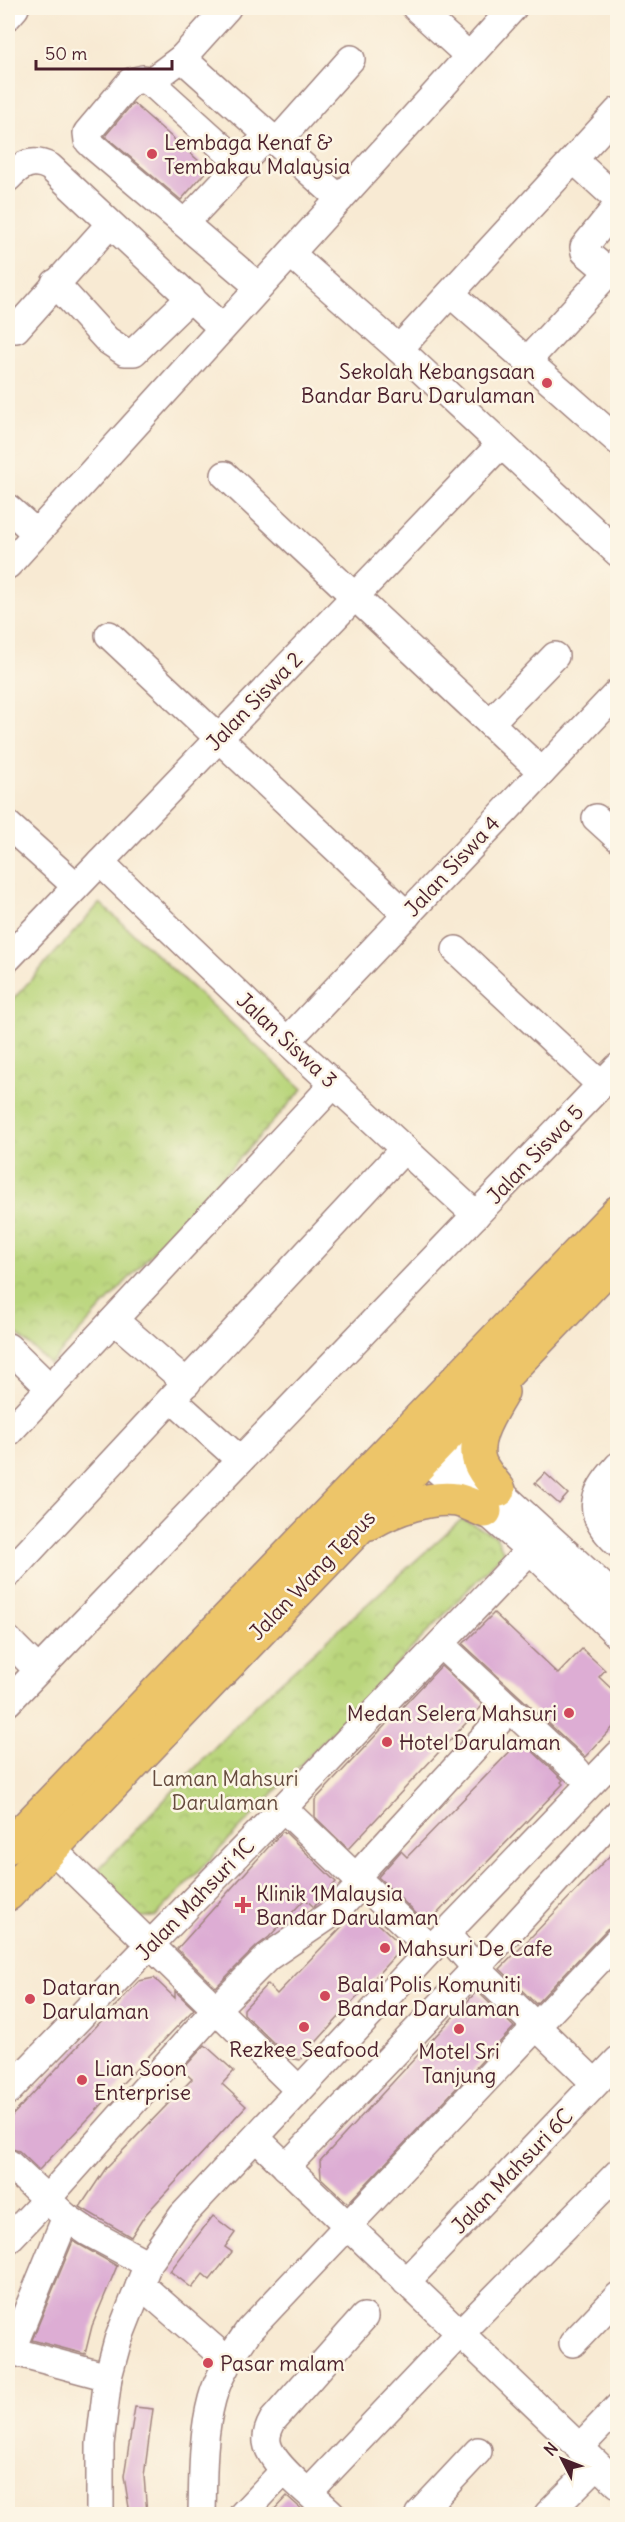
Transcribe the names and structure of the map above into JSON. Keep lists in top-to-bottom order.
{
  "streets": {
    "main road": ["Jalan Wang Tepus"],
    "street": [
      "Jalan Siswa 2",
      "Jalan Siswa 4",
      "Jalan Siswa 3",
      "Jalan Siswa 5",
      "Jalan Mahsuri 1C",
      "Jalan Mahsuri 6C"
    ]
  },
  "crossings": [
    ["Jalan Siswa 2", "Jalan Siswa 3"],
    ["Jalan Siswa 4", "Jalan Siswa 3"],
    ["Jalan Siswa 3", "Jalan Siswa 5"]
  ],
  "parks": ["Laman Mahsuri Darulaman"],
  "places": {
    "other": [
      "Lembaga Kenaf & Tembakau Malaysia",
      "Sekolah Kebangsaan Bandar Baru Darulaman",
      "Medan Selera Mahsuri",
      "Hotel Darulaman",
      "Mahsuri De Cafe",
      "Balai Polis Komuniti Bandar Darulaman",
      "Dataran Darulaman",
      "Rezkee Seafood",
      "Motel Sri Tanjung",
      "Lian Soon Enterprise",
      "Pasar malam"
    ],
    "health": ["Klinik 1Malaysia Bandar Darulaman"]
  },
  "scale_bar": "50 m",
  "north": "top left"
}
